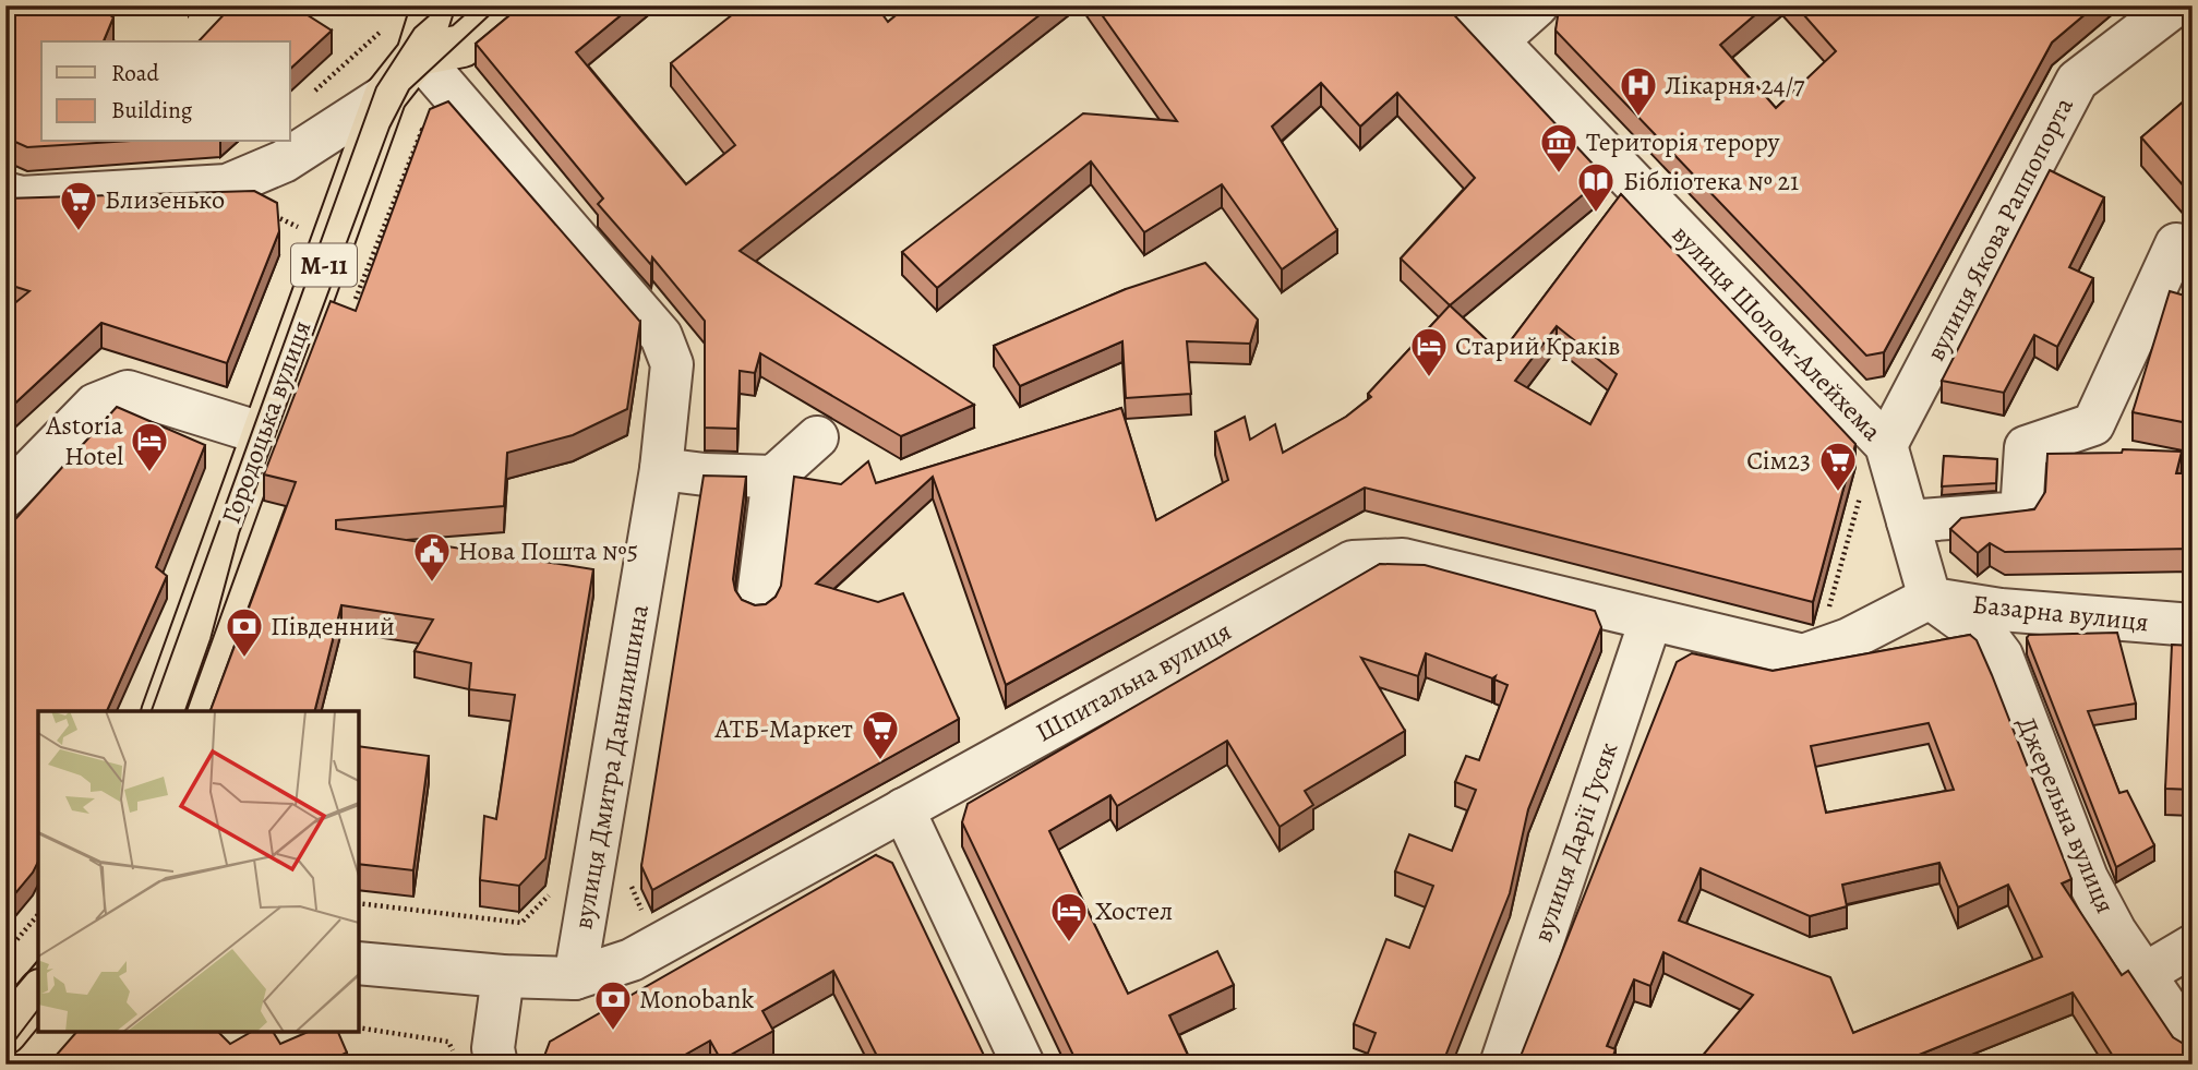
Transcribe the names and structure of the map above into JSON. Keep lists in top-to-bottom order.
{
  "streets": {
    "main road": ["М-11", "Городоцька вулиця"],
    "street": [
      "вулиця Якова Раппопорта",
      "вулиця Шолом-Алейхема",
      "Базарна вулиця",
      "Шпитальна вулиця",
      "вулиця Дмитра Данилишина",
      "Джерельна вулиця",
      "вулиця Дарії Гусяк"
    ]
  },
  "crossings": [
    ["вулиця Якова Раппопорта", "вулиця Шолом-Алейхема"],
    ["вулиця Шолом-Алейхема", "Базарна вулиця"],
    ["вулиця Шолом-Алейхема", "Шпитальна вулиця"],
    ["вулиця Шолом-Алейхема", "Джерельна вулиця"],
    ["Городоцька вулиця", "вулиця Дмитра Данилишина"],
    ["Базарна вулиця", "Шпитальна вулиця"],
    ["Базарна вулиця", "Джерельна вулиця"],
    ["Шпитальна вулиця", "вулиця Дмитра Данилишина"],
    ["Шпитальна вулиця", "Джерельна вулиця"],
    ["Шпитальна вулиця", "вулиця Дарії Гусяк"]
  ],
  "places": {
    "hospital": ["Лікарня 24/7"],
    "museum": ["Територія терору"],
    "library": ["Бібліотека № 21"],
    "supermarket": ["Близенько", "Сім23", "АТБ-Маркет"],
    "hotel": ["Старий Краків", "Astoria Hotel", "Хостел"],
    "public building": ["Нова Пошта №5"],
    "bank": ["Південний", "Monobank"]
  },
  "legend": ["Road", "Building"]
}
